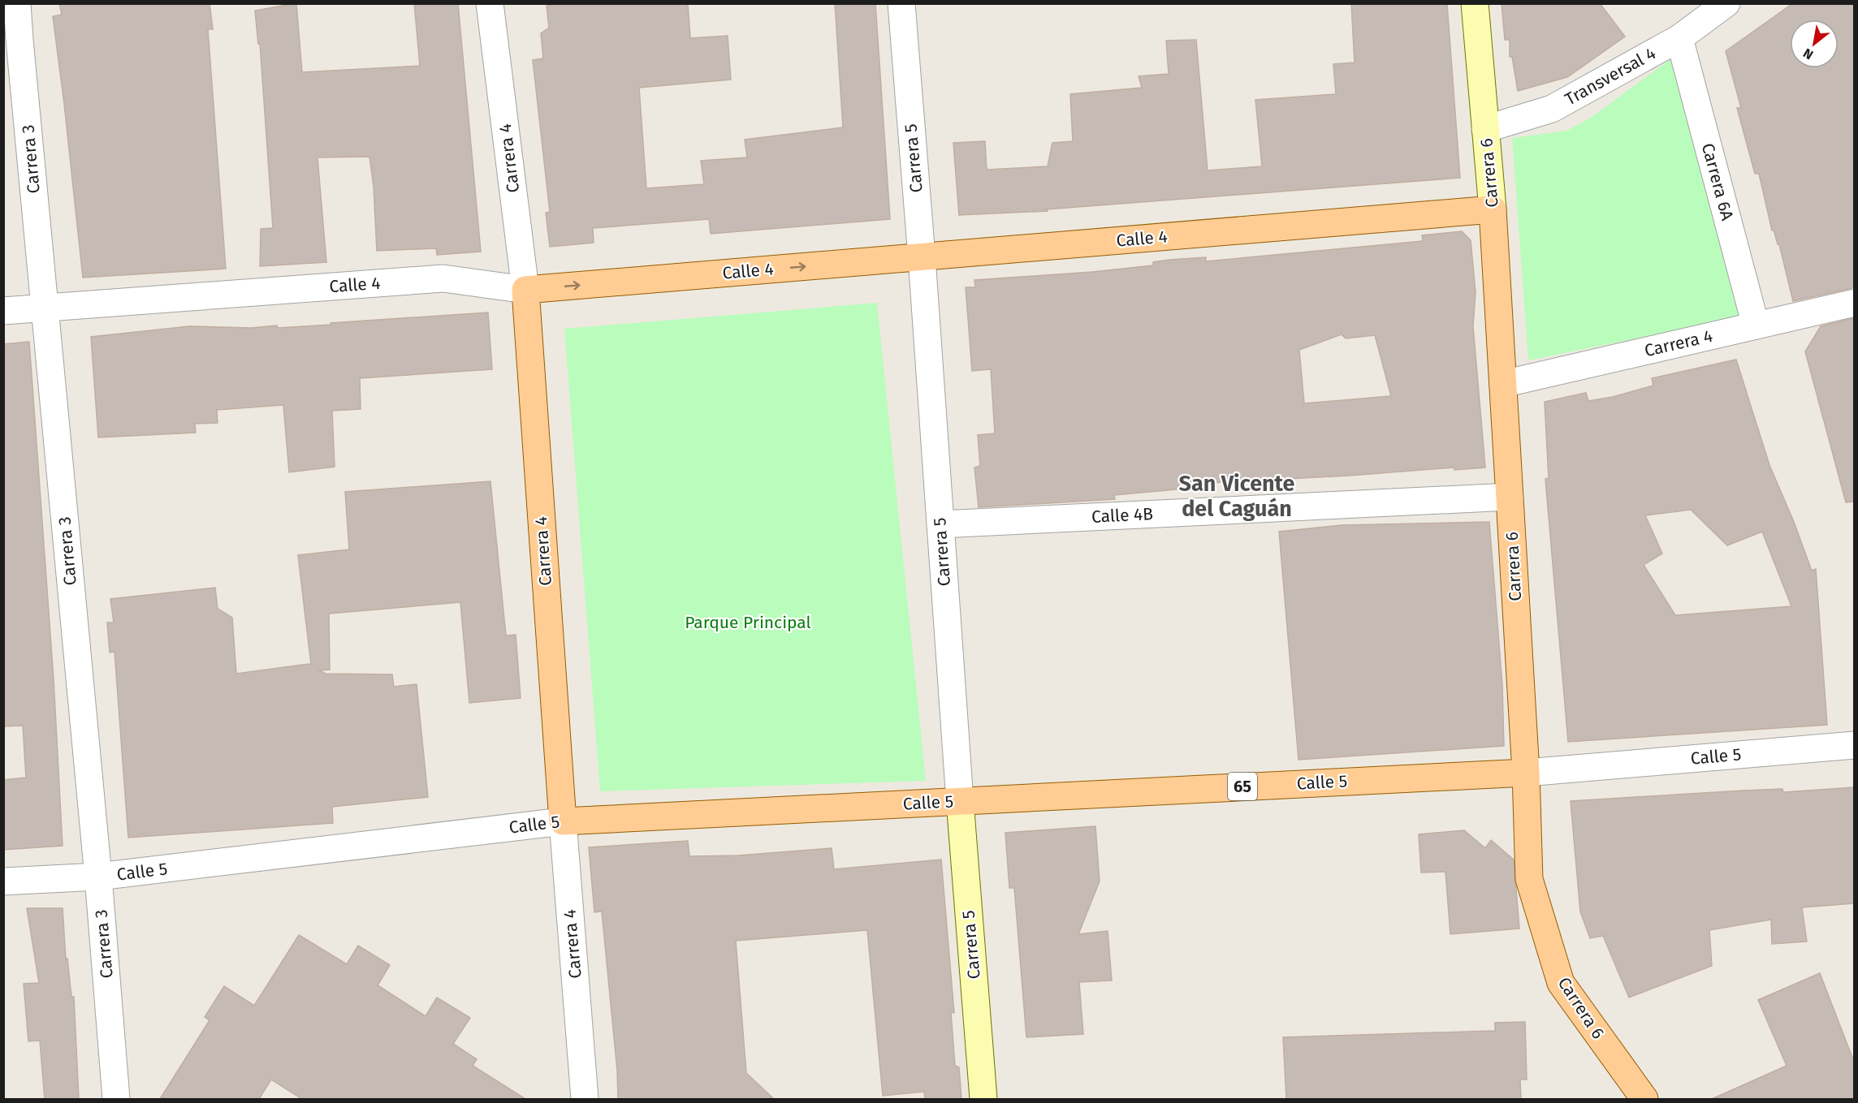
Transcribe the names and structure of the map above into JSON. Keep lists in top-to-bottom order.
{
  "streets": {
    "main road": [
      "Carrera 4",
      "Carrera 5",
      "Carrera 6",
      "Calle 4",
      "Calle 5",
      "65"
    ],
    "street": [
      "Transversal 4",
      "Carrera 3",
      "Carrera 6A",
      "Calle 4B"
    ]
  },
  "crossings": [
    ["Transversal 4", "Carrera 6"],
    ["Transversal 4", "Carrera 6A"],
    ["Carrera 4", "Carrera 6"],
    ["Carrera 4", "Carrera 6A"],
    ["Carrera 4", "Calle 4"],
    ["Carrera 4", "Calle 5"],
    ["Carrera 5", "Calle 4"],
    ["Carrera 5", "Calle 4B"],
    ["Carrera 5", "Calle 5"],
    ["Carrera 3", "Calle 4"],
    ["Carrera 3", "Calle 5"],
    ["Carrera 6", "Calle 4"],
    ["Carrera 6", "Calle 4B"],
    ["Carrera 6", "Calle 5"]
  ],
  "districts": ["San Vicente del Caguán"],
  "parks": ["Parque Principal"],
  "north": "bottom left"
}
